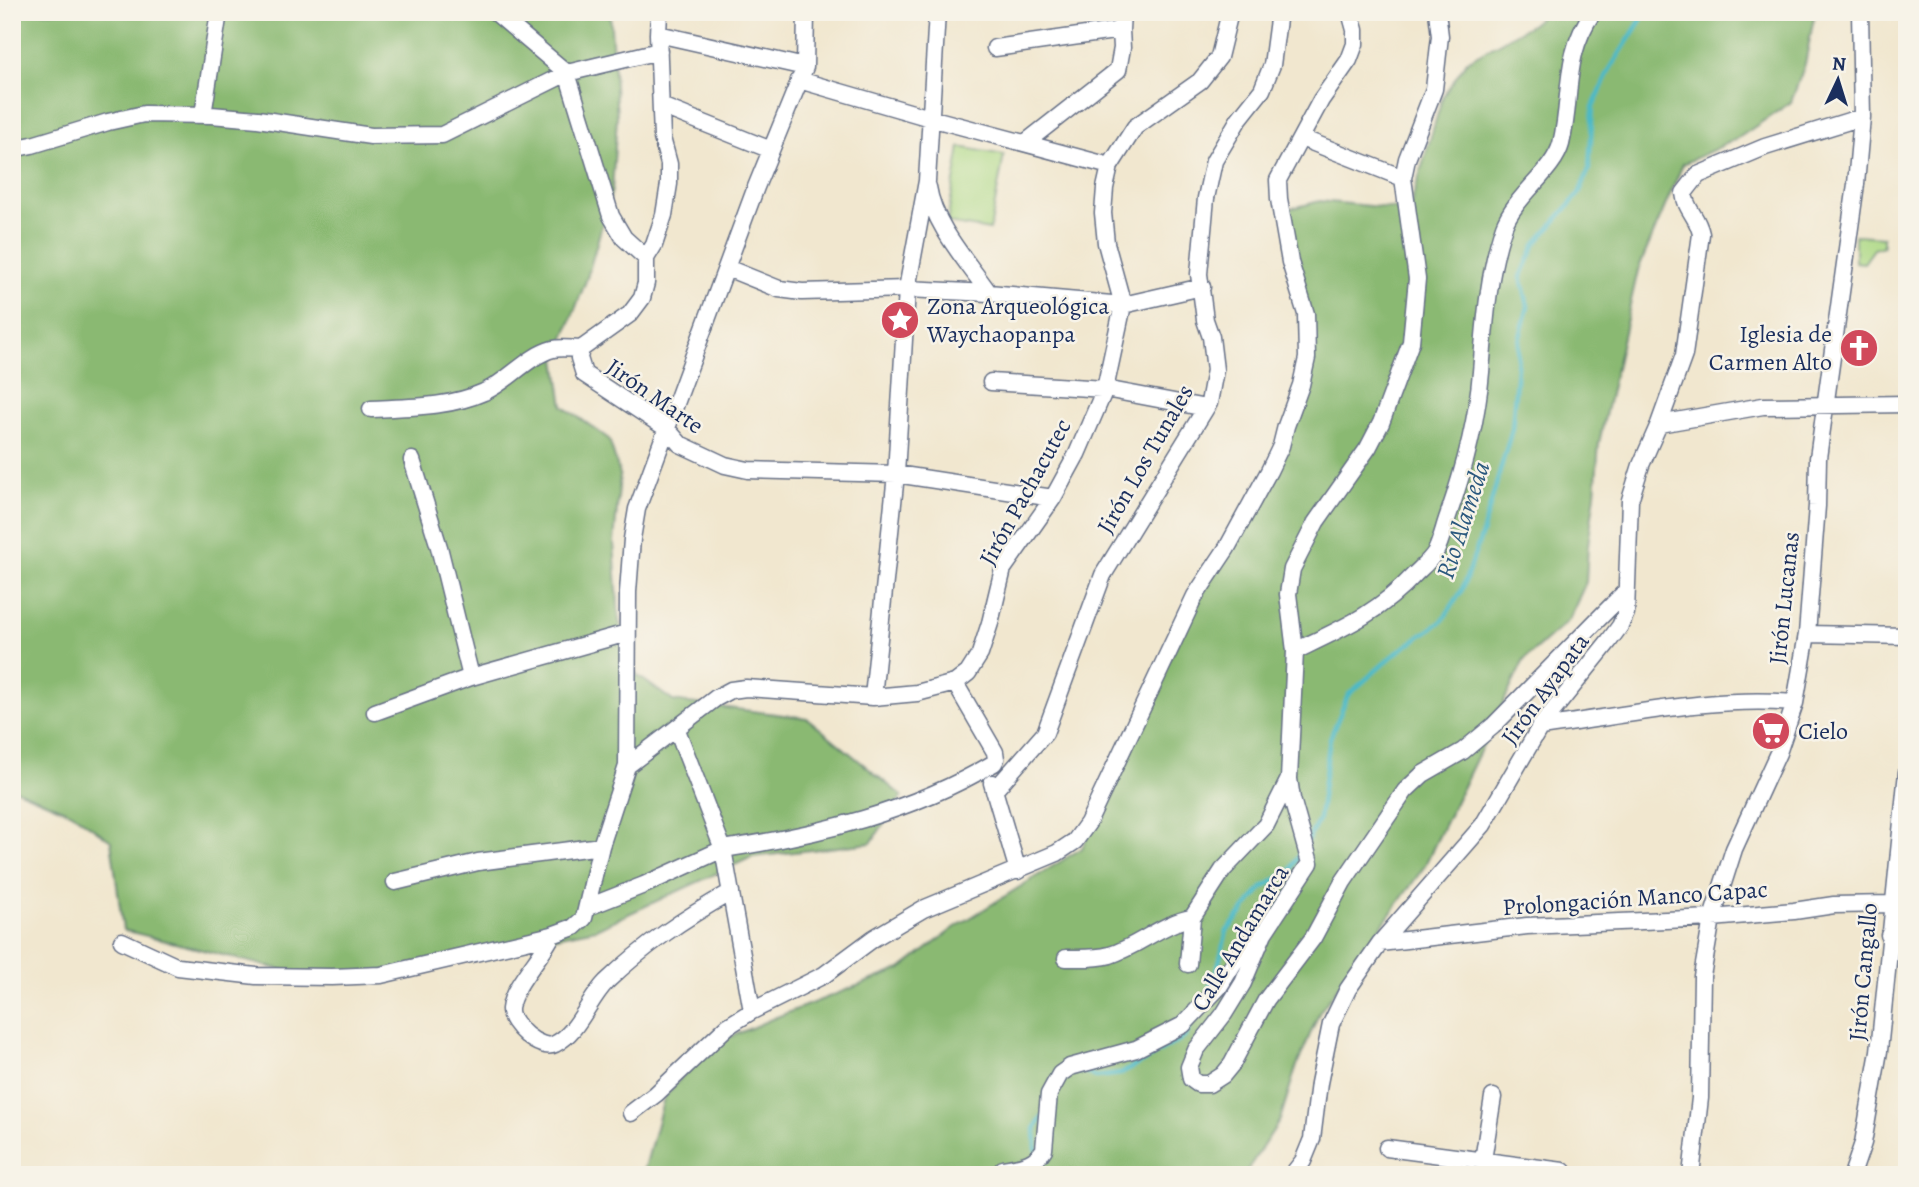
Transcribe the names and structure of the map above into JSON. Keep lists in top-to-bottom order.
{
  "streets": {
    "street": [
      "Jirón Marte",
      "Jirón Los Tunales",
      "Jirón Pachacutec",
      "Jirón Lucanas",
      "Jirón Ayapata",
      "Prolongación Manco Capac",
      "Calle Andamarca",
      "Jirón Cangallo"
    ]
  },
  "crossings": [
    ["Jirón Marte", "Jirón Pachacutec"],
    ["Jirón Lucanas", "Jirón Ayapata"],
    ["Jirón Lucanas", "Prolongación Manco Capac"],
    ["Jirón Ayapata", "Prolongación Manco Capac"],
    ["Jirón Ayapata", "Calle Andamarca"],
    ["Prolongación Manco Capac", "Jirón Cangallo"]
  ],
  "water": ["Rio Alameda"],
  "places": {
    "place": ["Zona Arqueológica Waychaopanpa"],
    "church": ["Iglesia de Carmen Alto"],
    "supermarket": ["Cielo"]
  },
  "north": "top"
}
